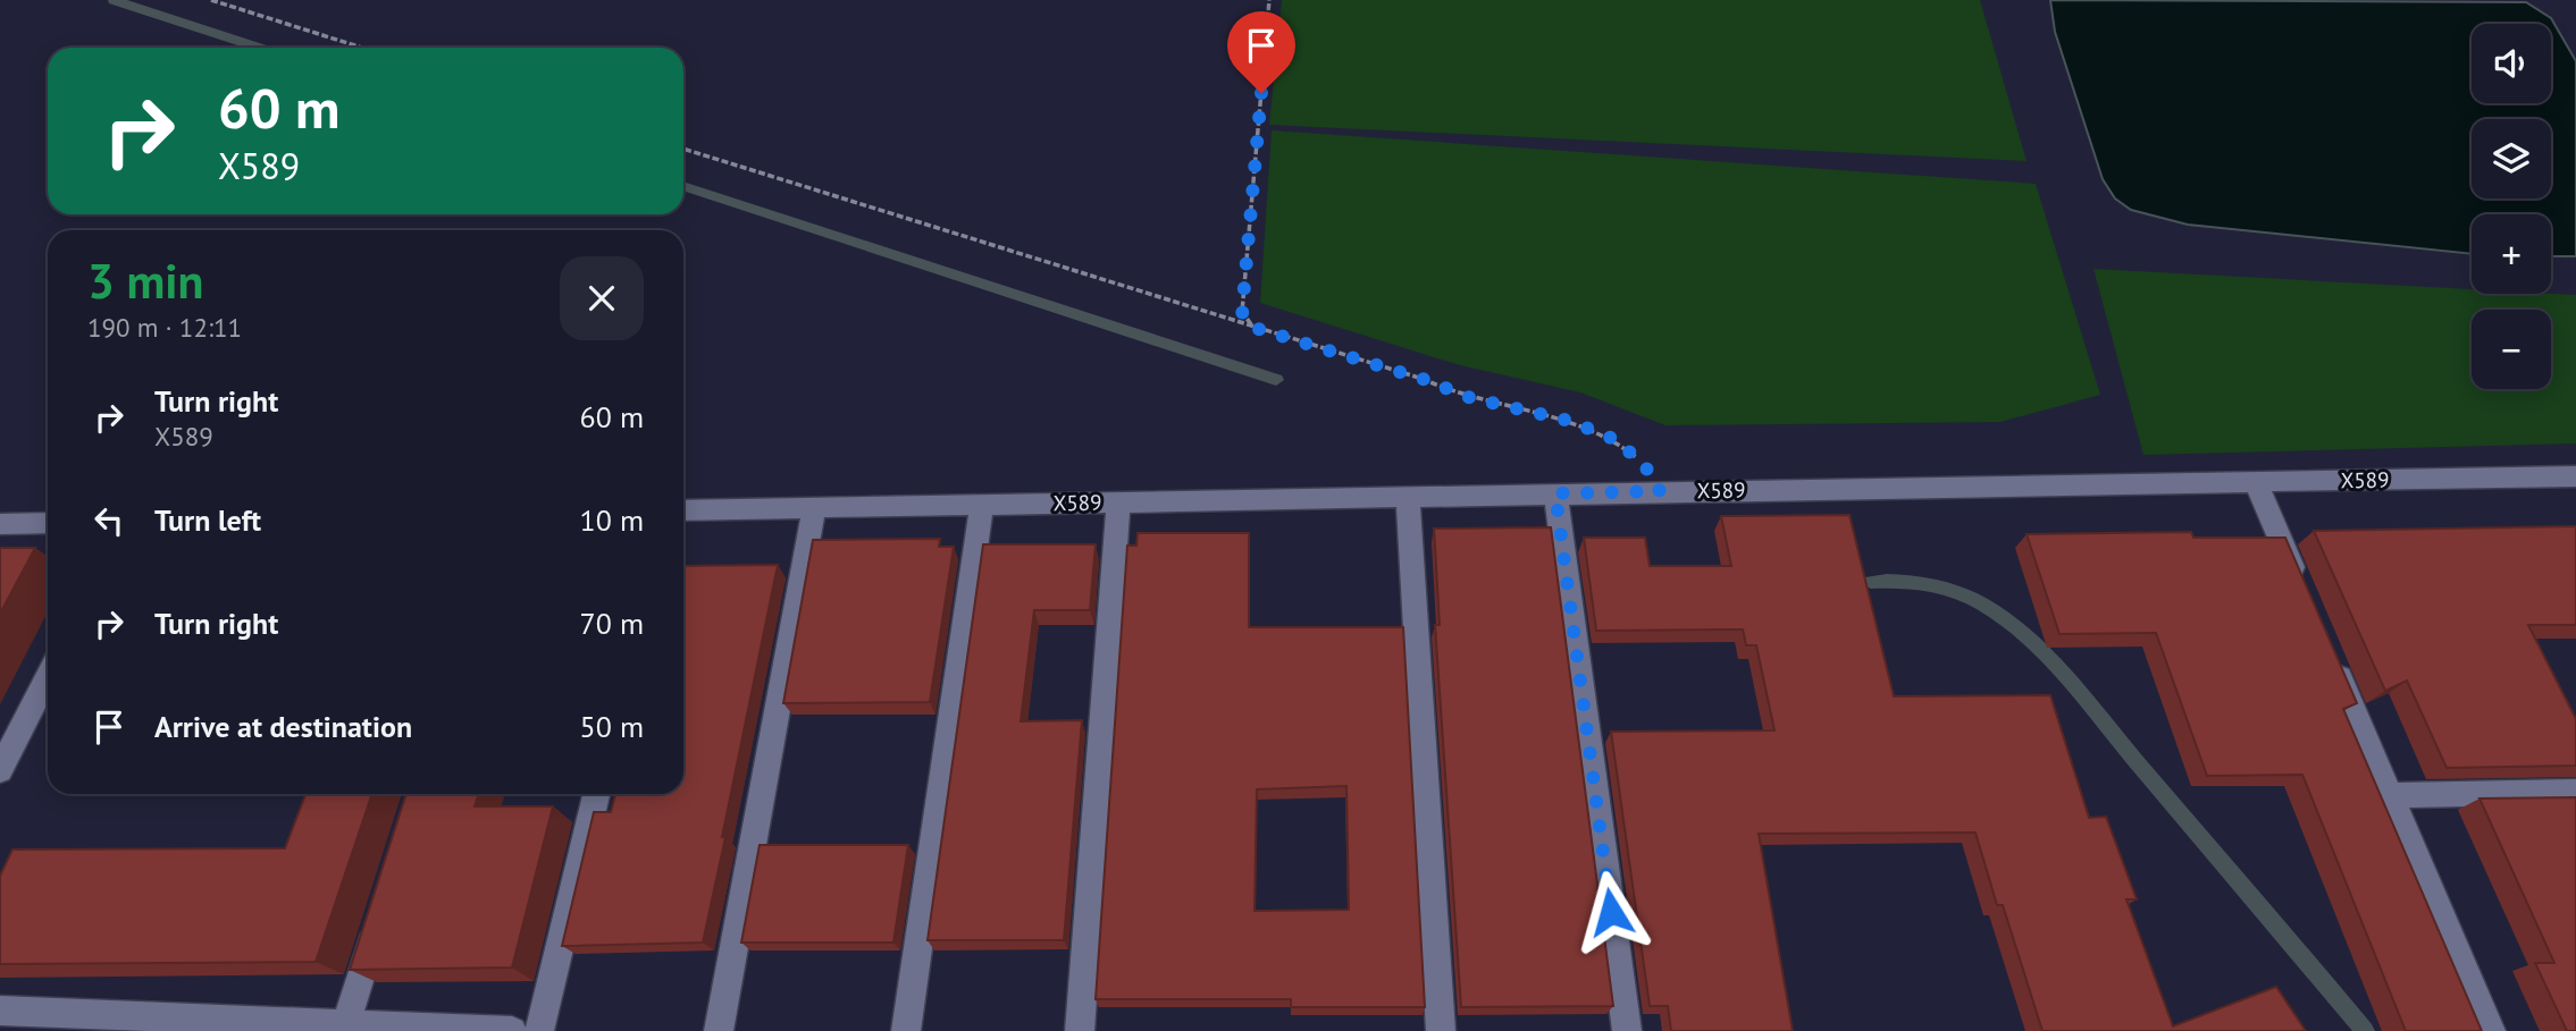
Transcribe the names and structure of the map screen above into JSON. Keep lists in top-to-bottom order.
{
  "streets": {
    "street": ["X589"]
  },
  "page": {
    "map_buttons": ["+", "−"],
    "turn": ["60 m", "X589"],
    "heading": ["3 min", "190 m · 12:11"],
    "list": [
      {
        "name": "Turn right",
        "note": "X589",
        "value": "60 m"
      },
      {
        "name": "Turn left",
        "value": "10 m"
      },
      {
        "name": "Turn right",
        "value": "70 m"
      },
      {
        "name": "Arrive at destination",
        "value": "50 m"
      }
    ]
  }
}
